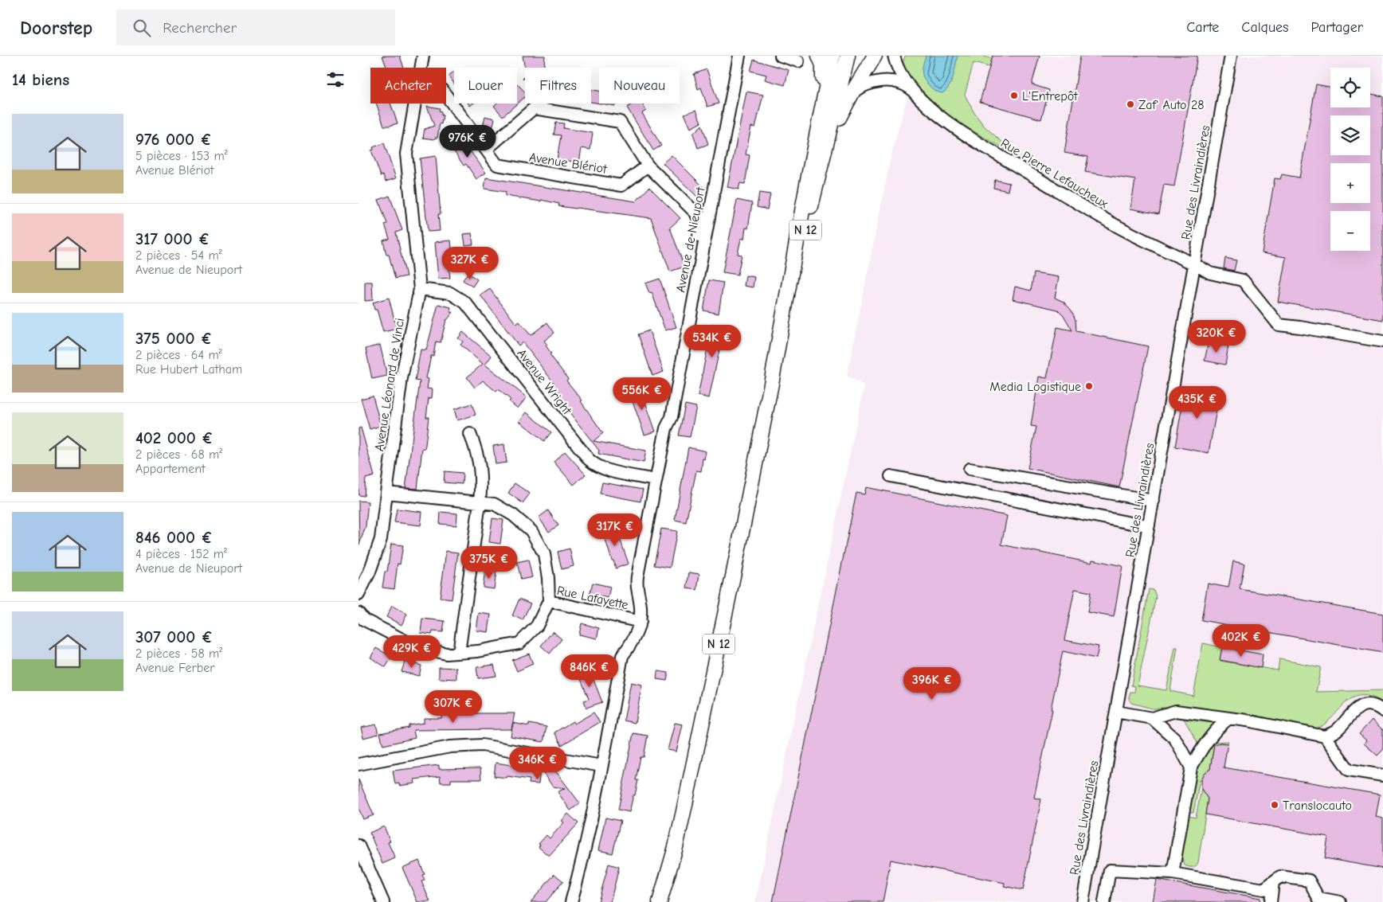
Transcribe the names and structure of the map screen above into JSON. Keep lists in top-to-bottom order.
{
  "streets": {
    "main road": ["N 12"],
    "street": [
      "Avenue Blériot",
      "Rue Pierre Lefaucheux",
      "Rue des Livraindières",
      "Avenue de Nieuport",
      "Avenue Wright",
      "Avenue Léonard de Vinci",
      "Rue Lafayette"
    ]
  },
  "crossings": [
    ["Rue Pierre Lefaucheux", "Rue des Livraindières"],
    ["Avenue de Nieuport", "Avenue Wright"],
    ["Avenue de Nieuport", "Rue Lafayette"],
    ["Avenue Wright", "Avenue Léonard de Vinci"]
  ],
  "places": [
    "L'Entrepôt",
    "Zaf' Auto 28",
    "Media Logistique",
    "Translocauto"
  ],
  "page": {
    "header": "Doorstep",
    "search": "Rechercher",
    "nav": ["Carte", "Calques", "Partager"],
    "heading": "14 biens",
    "map_buttons": ["+", "−"],
    "chip": [
      "Acheter",
      "Louer",
      "Filtres",
      "Nouveau"
    ],
    "list": [
      {
        "name": "976 000 €",
        "note": "5 pièces · 153 m² · Avenue Blériot"
      },
      {
        "name": "317 000 €",
        "note": "2 pièces · 54 m² · Avenue de Nieuport"
      },
      {
        "name": "375 000 €",
        "note": "2 pièces · 64 m² · Rue Hubert Latham"
      },
      {
        "name": "402 000 €",
        "note": "2 pièces · 68 m² · Appartement"
      },
      {
        "name": "846 000 €",
        "note": "4 pièces · 152 m² · Avenue de Nieuport"
      },
      {
        "name": "307 000 €",
        "note": "2 pièces · 58 m² · Avenue Ferber"
      }
    ],
    "price": [
      "976K €",
      "327K €",
      "320K €",
      "534K €",
      "556K €",
      "435K €",
      "317K €",
      "375K €",
      "402K €",
      "429K €",
      "846K €",
      "396K €",
      "307K €",
      "346K €"
    ]
  }
}
